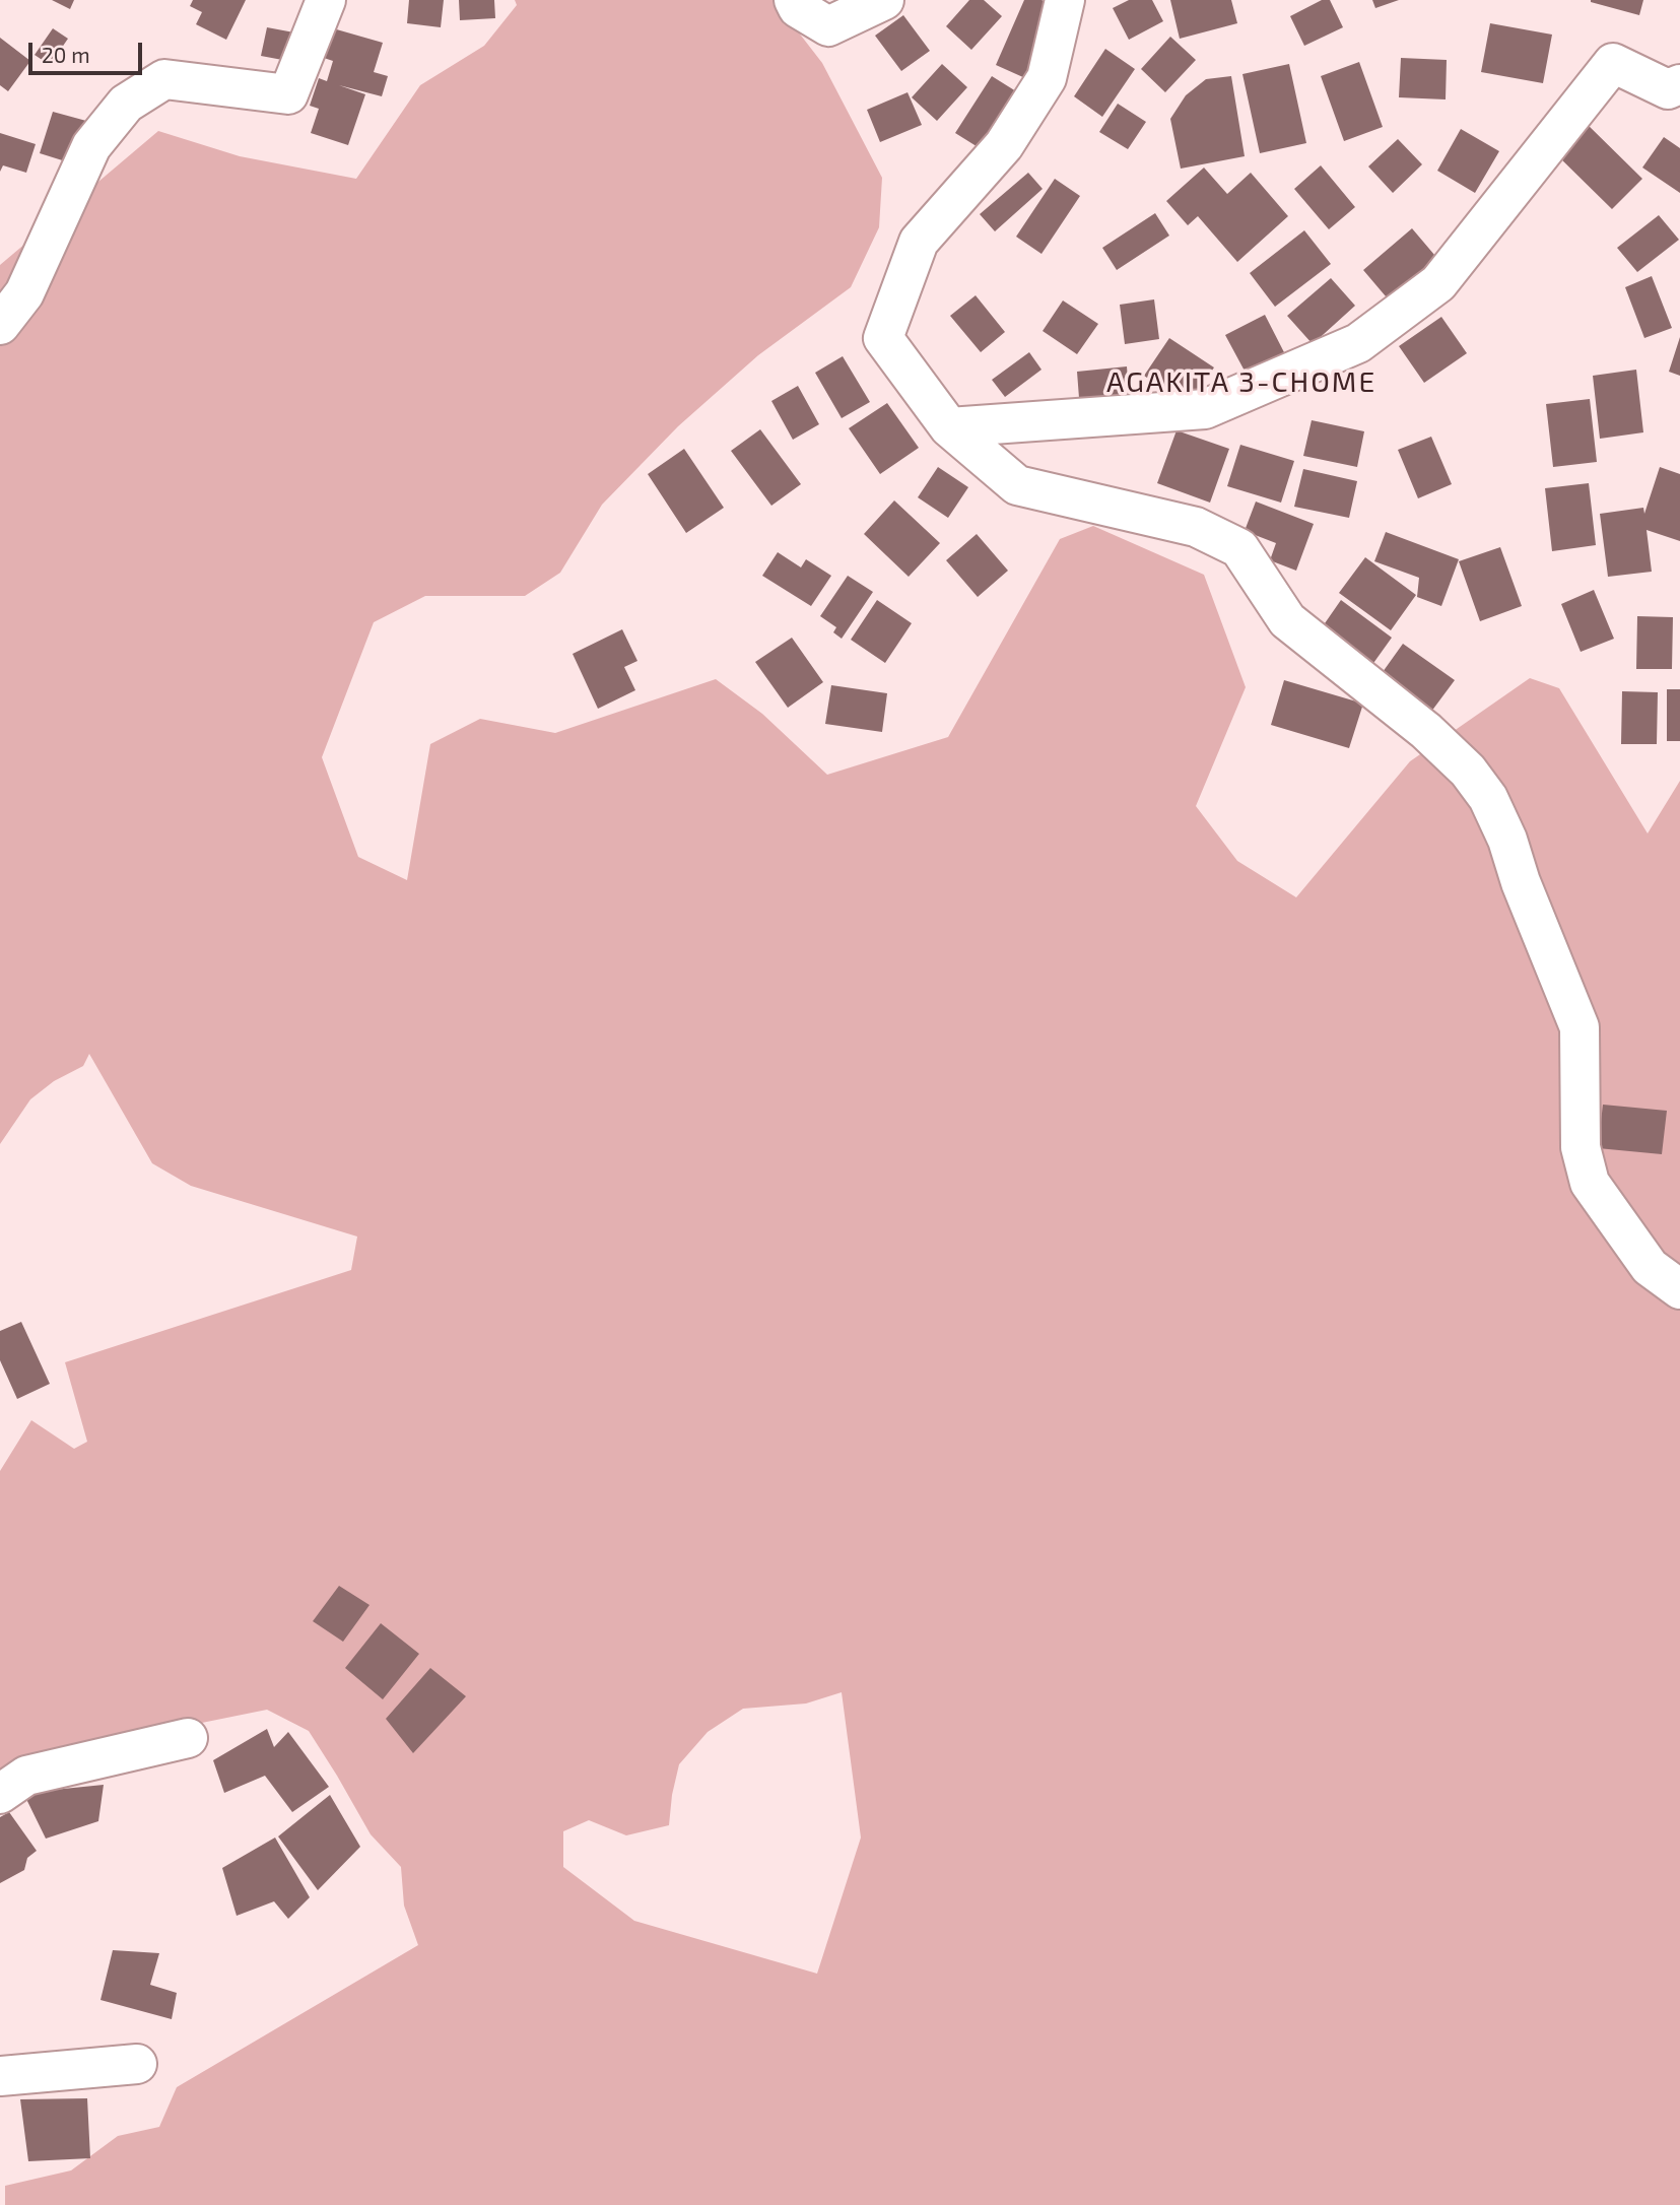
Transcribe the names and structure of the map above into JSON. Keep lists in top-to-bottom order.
{
  "districts": ["AGAKITA 3-CHOME"],
  "scale_bar": "20 m"
}
